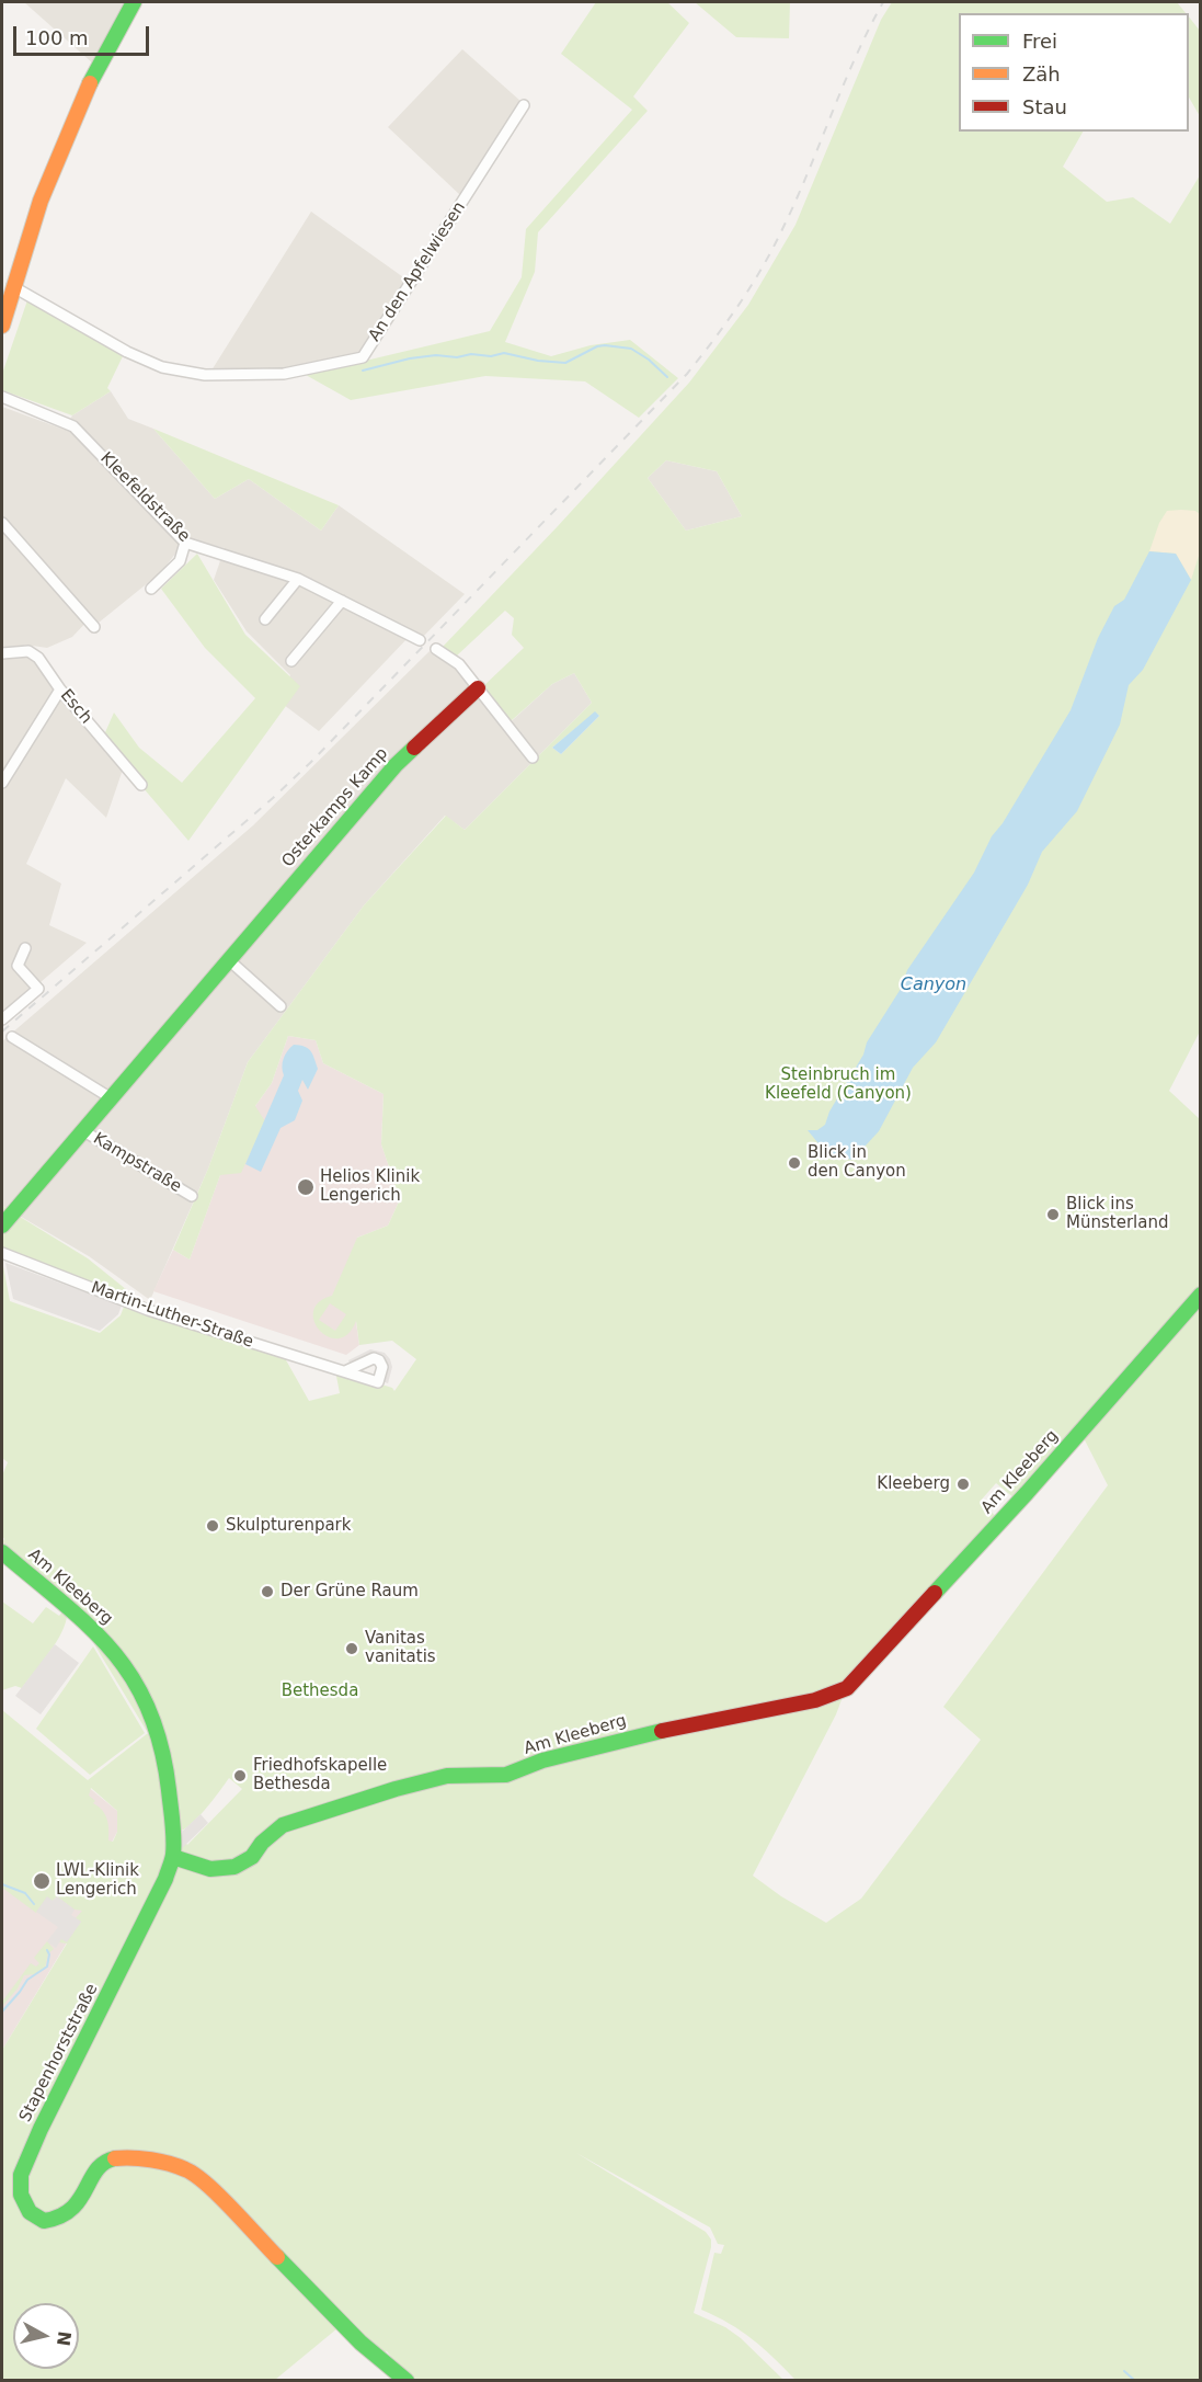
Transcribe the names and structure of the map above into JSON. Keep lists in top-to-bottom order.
{
  "streets": {
    "street": [
      "An den Apfelwiesen",
      "Kleefeldstraße",
      "Esch",
      "Osterkamps Kamp",
      "Kampstraße",
      "Martin-Luther-Straße",
      "Am Kleeberg",
      "Stapenhorststraße"
    ]
  },
  "crossings": [
    ["Osterkamps Kamp", "Kampstraße"],
    ["Am Kleeberg", "Stapenhorststraße"]
  ],
  "water": ["Canyon"],
  "parks": ["Steinbruch im Kleefeld (Canyon)", "Bethesda"],
  "places": [
    "Blick in den Canyon",
    "Helios Klinik Lengerich",
    "Blick ins Münsterland",
    "Kleeberg",
    "Skulpturenpark",
    "Der Grüne Raum",
    "Vanitas vanitatis",
    "Friedhofskapelle Bethesda",
    "LWL-Klinik Lengerich"
  ],
  "legend": ["Frei", "Zäh", "Stau"],
  "scale_bar": "100 m",
  "north": "right"
}
